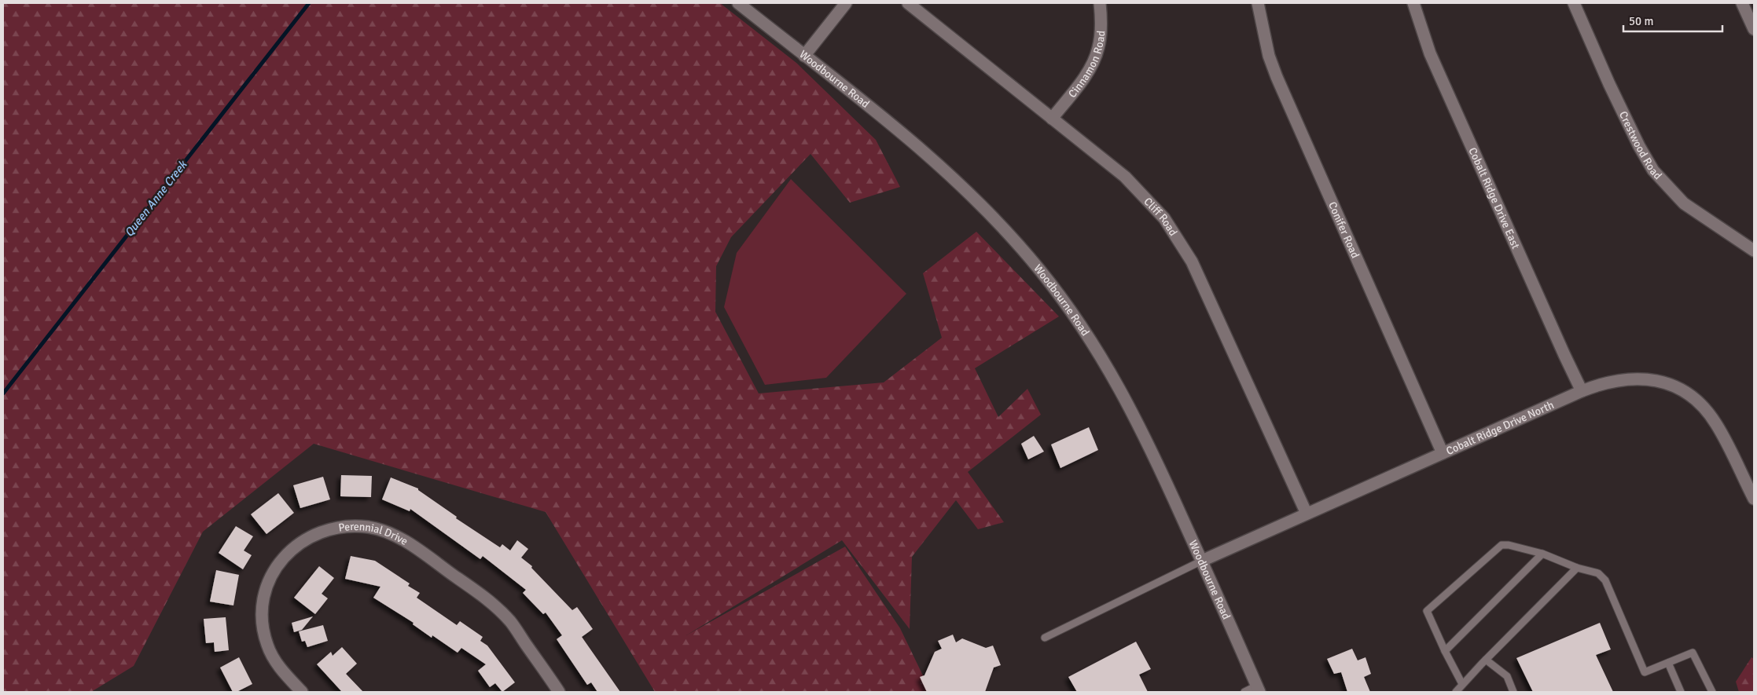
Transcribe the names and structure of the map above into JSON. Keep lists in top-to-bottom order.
{
  "streets": {
    "street": [
      "Cinnamon Road",
      "Woodbourne Road",
      "Crestwood Road",
      "Cobalt Ridge Drive East",
      "Cliff Road",
      "Conifer Road",
      "Cobalt Ridge Drive North",
      "Perennial Drive"
    ]
  },
  "crossings": [
    ["Cinnamon Road", "Cliff Road"],
    ["Woodbourne Road", "Cobalt Ridge Drive North"],
    ["Cobalt Ridge Drive East", "Cobalt Ridge Drive North"],
    ["Cliff Road", "Cobalt Ridge Drive North"],
    ["Conifer Road", "Cobalt Ridge Drive North"]
  ],
  "water": ["Queen Anne Creek"],
  "scale_bar": "50 m"
}
